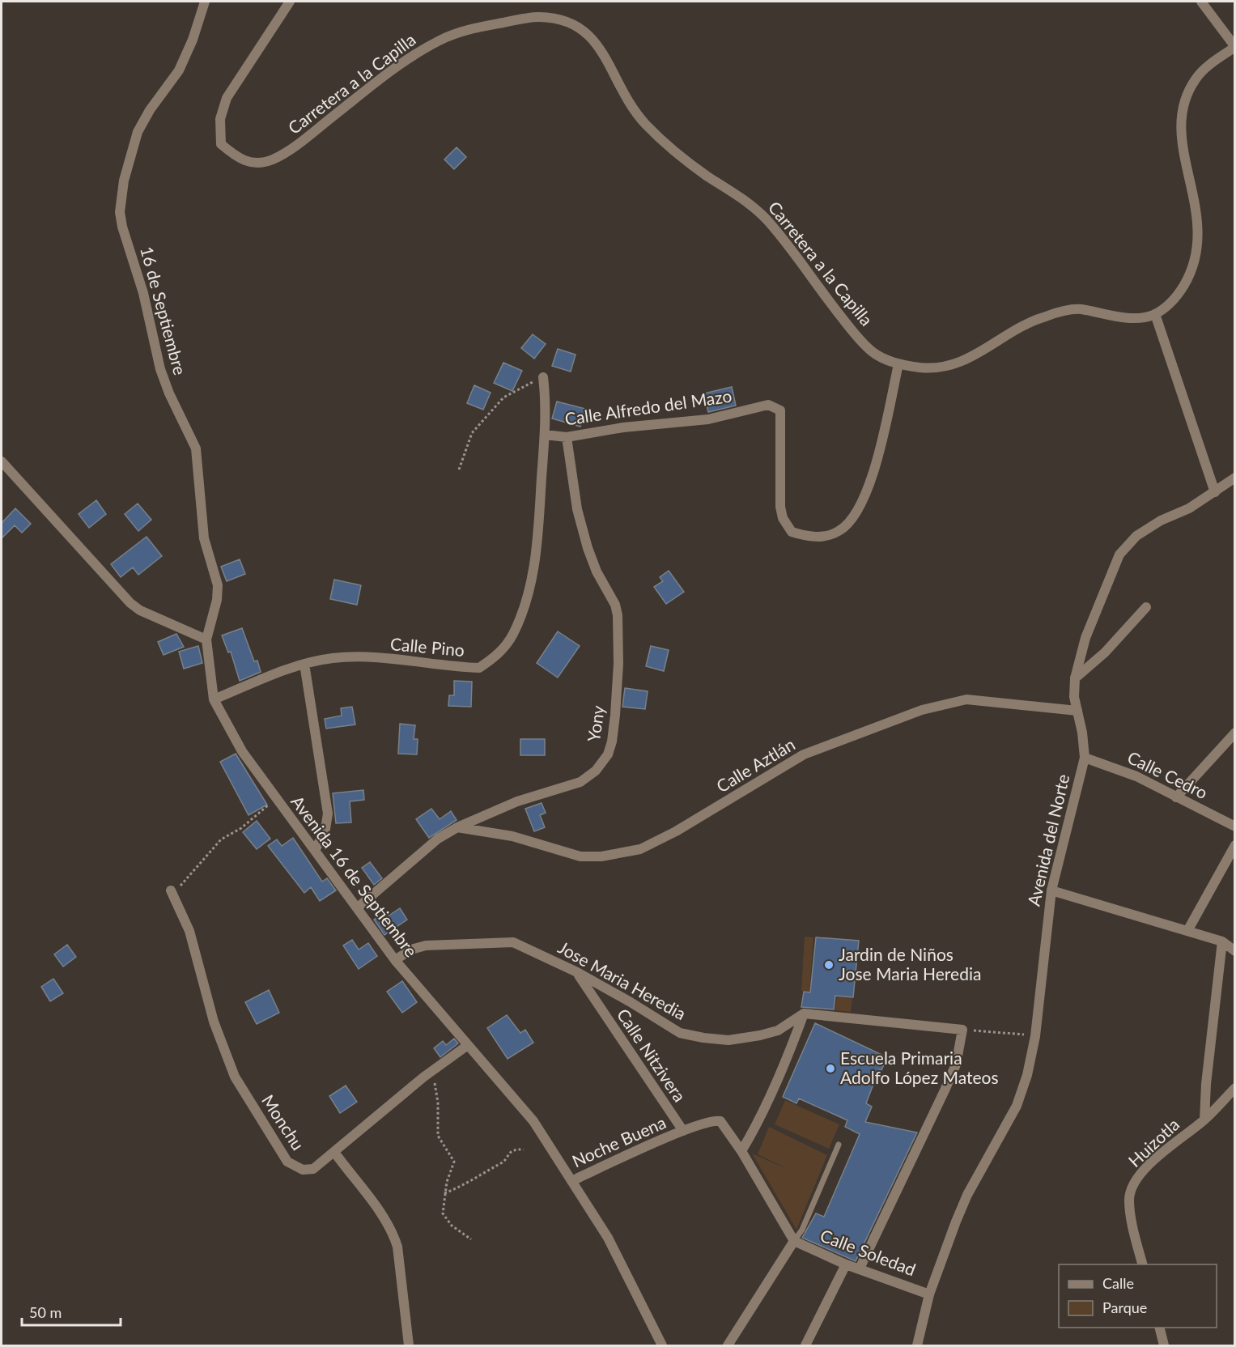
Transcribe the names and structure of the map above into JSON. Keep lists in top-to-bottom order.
{
  "streets": {
    "street": [
      "Carretera a la Capilla",
      "16 de Septiembre",
      "Calle Alfredo del Mazo",
      "Calle Pino",
      "Yony",
      "Calle Aztlán",
      "Calle Cedro",
      "Avenida del Norte",
      "Avenida 16 de Septiembre",
      "Jose Maria Heredia",
      "Calle Nitzivera",
      "Monchu",
      "Noche Buena",
      "Huizotla",
      "Calle Soledad"
    ]
  },
  "crossings": [
    ["Carretera a la Capilla", "Calle Alfredo del Mazo"],
    ["16 de Septiembre", "Avenida 16 de Septiembre"],
    ["Calle Alfredo del Mazo", "Calle Pino"],
    ["Calle Alfredo del Mazo", "Yony"],
    ["Calle Pino", "Avenida 16 de Septiembre"],
    ["Yony", "Calle Aztlán"],
    ["Yony", "Avenida 16 de Septiembre"],
    ["Calle Aztlán", "Avenida del Norte"],
    ["Calle Cedro", "Avenida del Norte"],
    ["Avenida del Norte", "Calle Soledad"],
    ["Avenida 16 de Septiembre", "Jose Maria Heredia"],
    ["Avenida 16 de Septiembre", "Monchu"],
    ["Avenida 16 de Septiembre", "Noche Buena"],
    ["Jose Maria Heredia", "Calle Nitzivera"],
    ["Calle Nitzivera", "Noche Buena"]
  ],
  "places": ["Jardin de Niños Jose Maria Heredia", "Escuela Primaria Adolfo López Mateos"],
  "legend": ["Calle", "Parque"],
  "scale_bar": "50 m"
}
